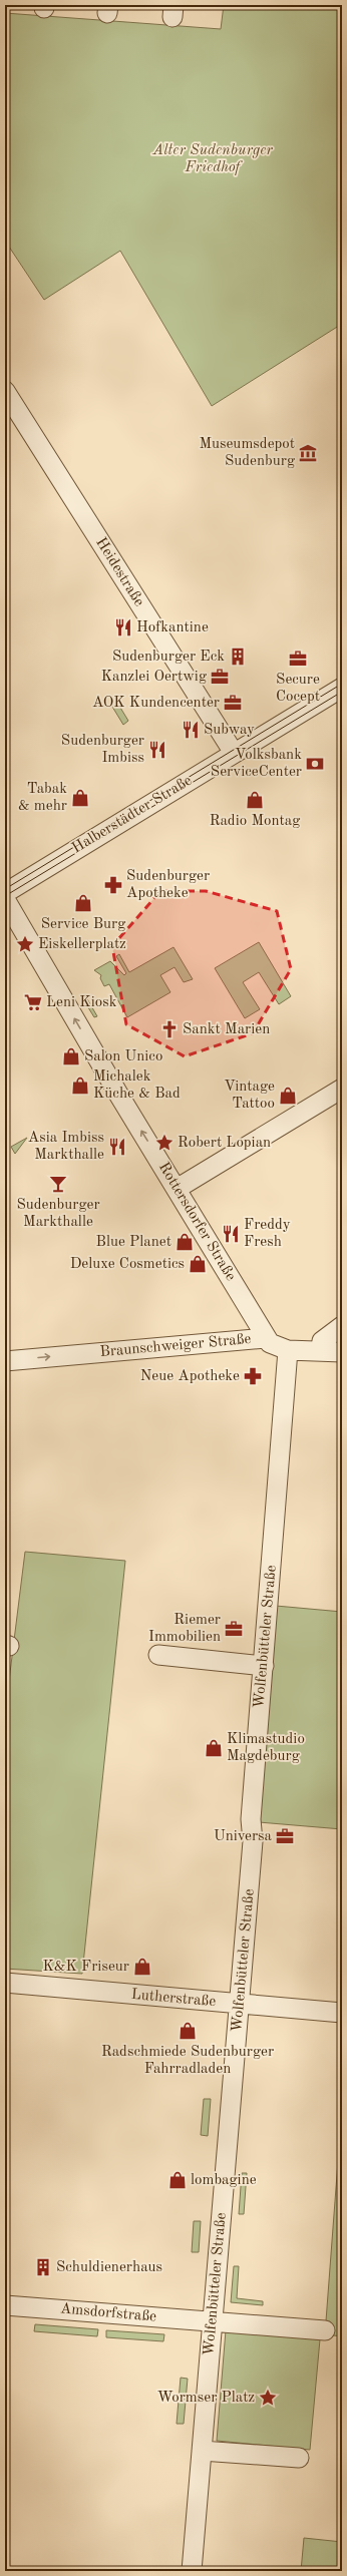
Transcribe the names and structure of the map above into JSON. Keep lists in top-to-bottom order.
{
  "streets": {
    "street": [
      "Heidestraße",
      "Halberstädter Straße",
      "Rottersdorfer Straße",
      "Braunschweiger Straße",
      "Wolfenbütteler Straße",
      "Lutherstraße",
      "Amsdorfstraße"
    ]
  },
  "crossings": [
    ["Heidestraße", "Halberstädter Straße"],
    ["Rottersdorfer Straße", "Braunschweiger Straße"],
    ["Braunschweiger Straße", "Wolfenbütteler Straße"],
    ["Wolfenbütteler Straße", "Lutherstraße"],
    ["Wolfenbütteler Straße", "Amsdorfstraße"]
  ],
  "one_way": ["Rottersdorfer Straße", "Braunschweiger Straße"],
  "parks": ["Alter Sudenburger Friedhof"],
  "places": {
    "museum": ["Museumsdepot Sudenburg"],
    "restaurant": [
      "Hofkantine",
      "Subway",
      "Sudenburger Imbiss",
      "Asia Imbiss Markthalle",
      "Freddy Fresh"
    ],
    "building": ["Sudenburger Eck", "Schuldienerhaus"],
    "office": [
      "Secure Cocept",
      "Kanzlei Oertwig",
      "AOK Kundencenter",
      "Riemer Immobilien",
      "Universa"
    ],
    "bank": ["Volksbank ServiceCenter"],
    "shop": [
      "Tabak & mehr",
      "Radio Montag",
      "Service Burg",
      "Salon Unico",
      "Michalek Küche & Bad",
      "Vintage Tattoo",
      "Blue Planet",
      "Deluxe Cosmetics",
      "Klimastudio Magdeburg",
      "K&K Friseur",
      "Radschmiede Sudenburger Fahrradladen",
      "lombagine"
    ],
    "pharmacy": ["Sudenburger Apotheke", "Neue Apotheke"],
    "place": ["Eiskellerplatz", "Robert Lopian", "Wormser Platz"],
    "supermarket": ["Leni Kiosk"],
    "church": ["Sankt Marien"],
    "bar": ["Sudenburger Markthalle"]
  }
}
